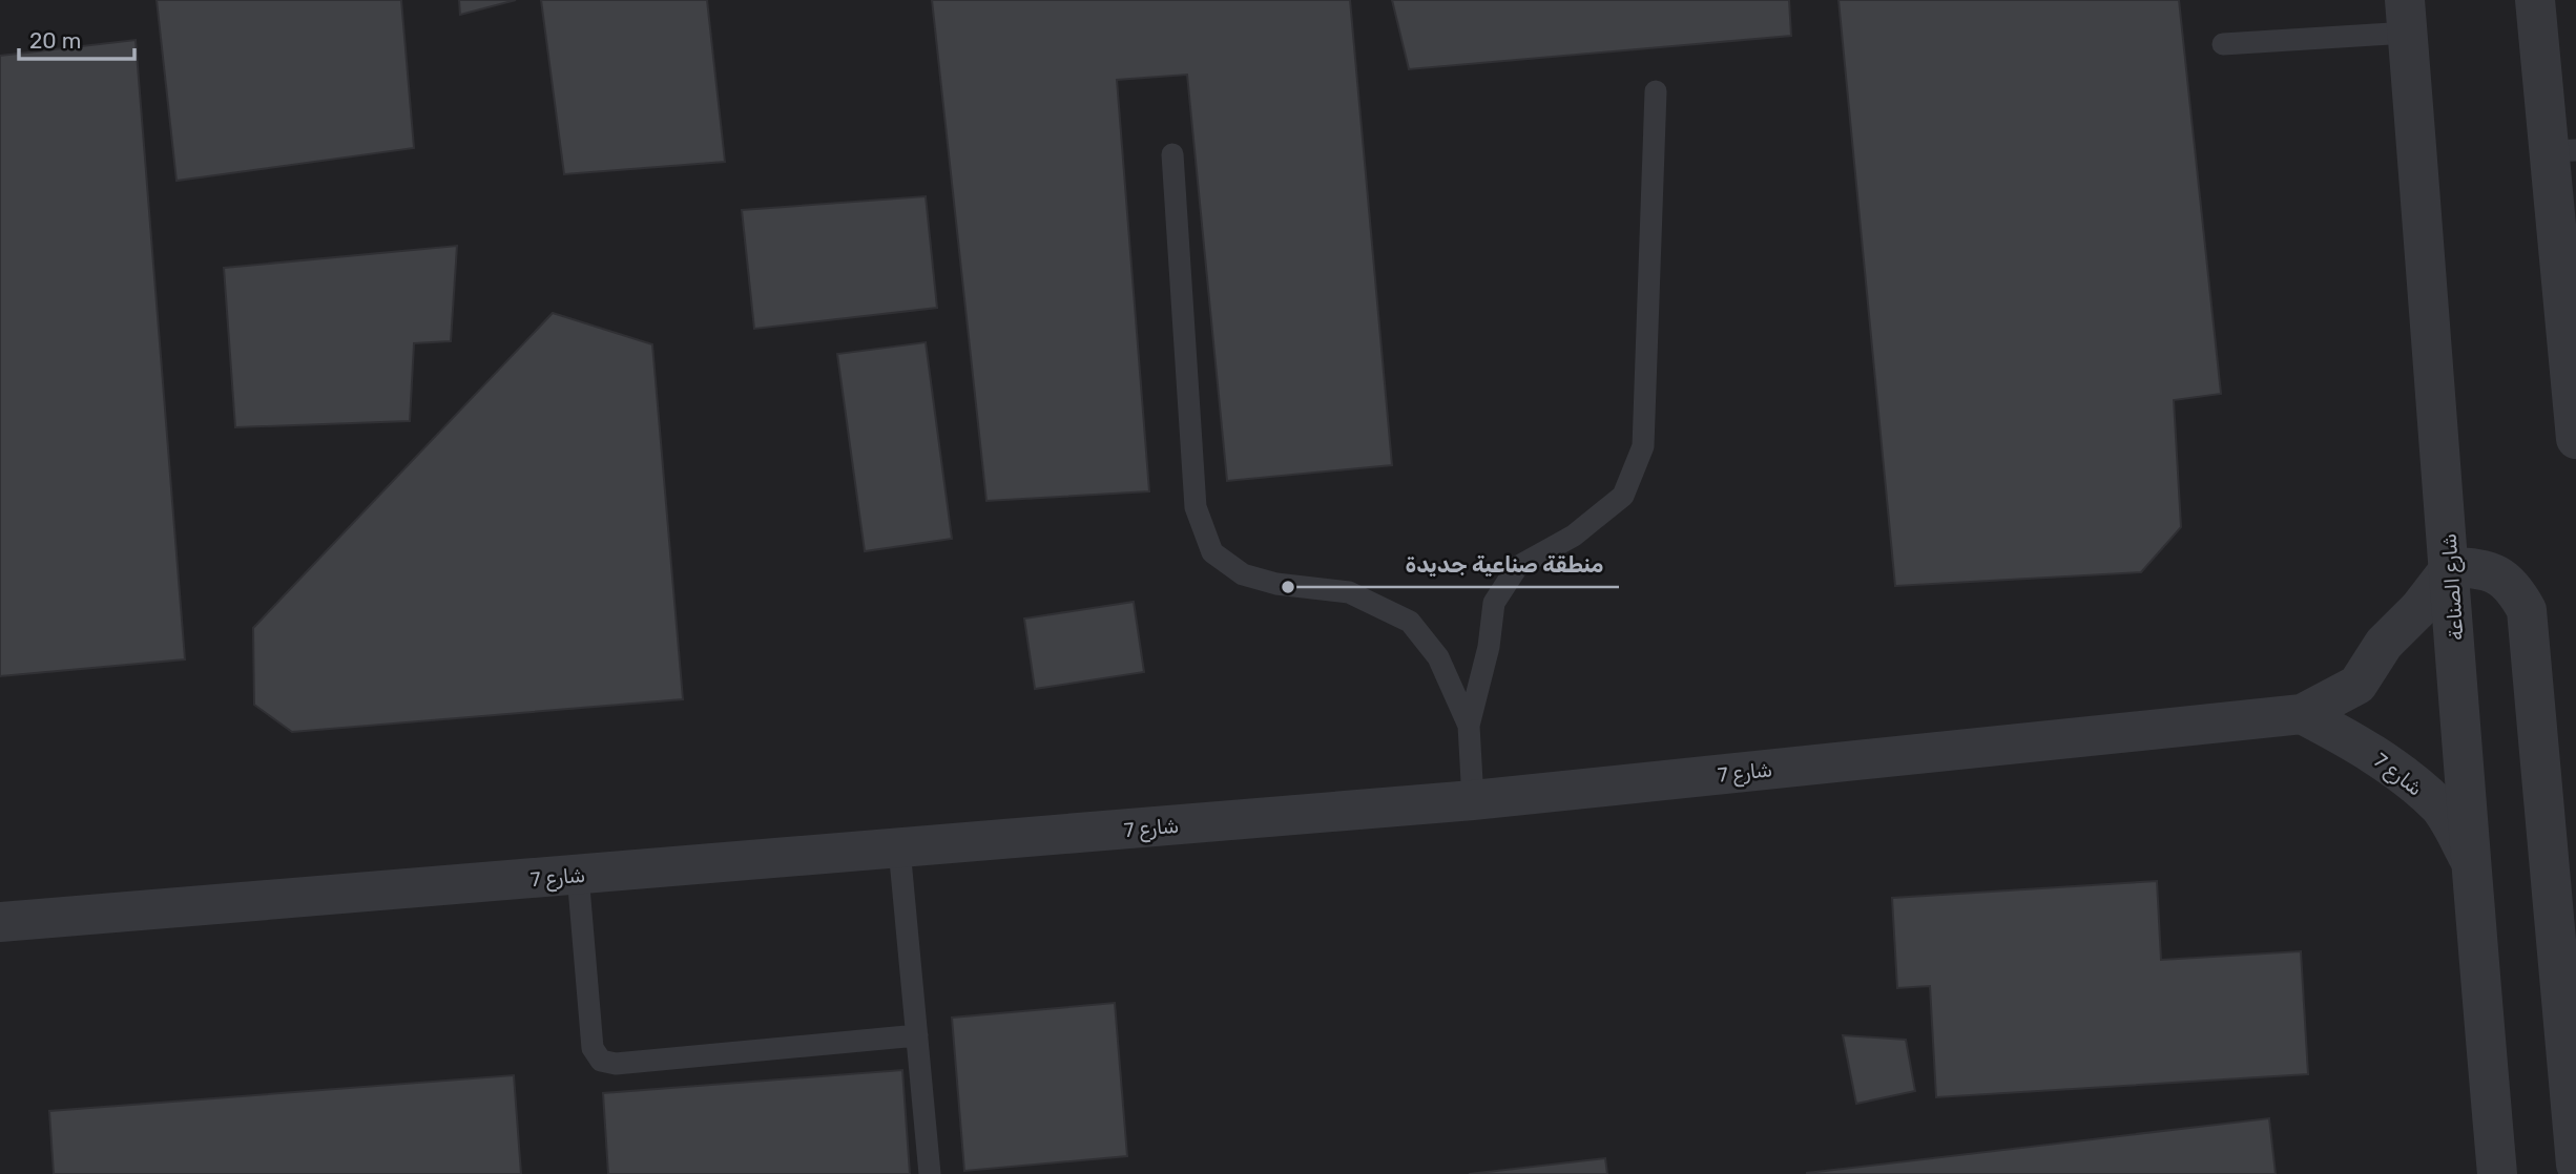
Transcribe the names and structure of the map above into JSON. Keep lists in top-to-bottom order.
{
  "streets": {
    "street": ["شارع الصناعة", "شارع 7"]
  },
  "crossings": [
    ["شارع الصناعة", "شارع 7"]
  ],
  "places": ["منطقة صناعية جديدة"],
  "scale_bar": "20 m"
}
